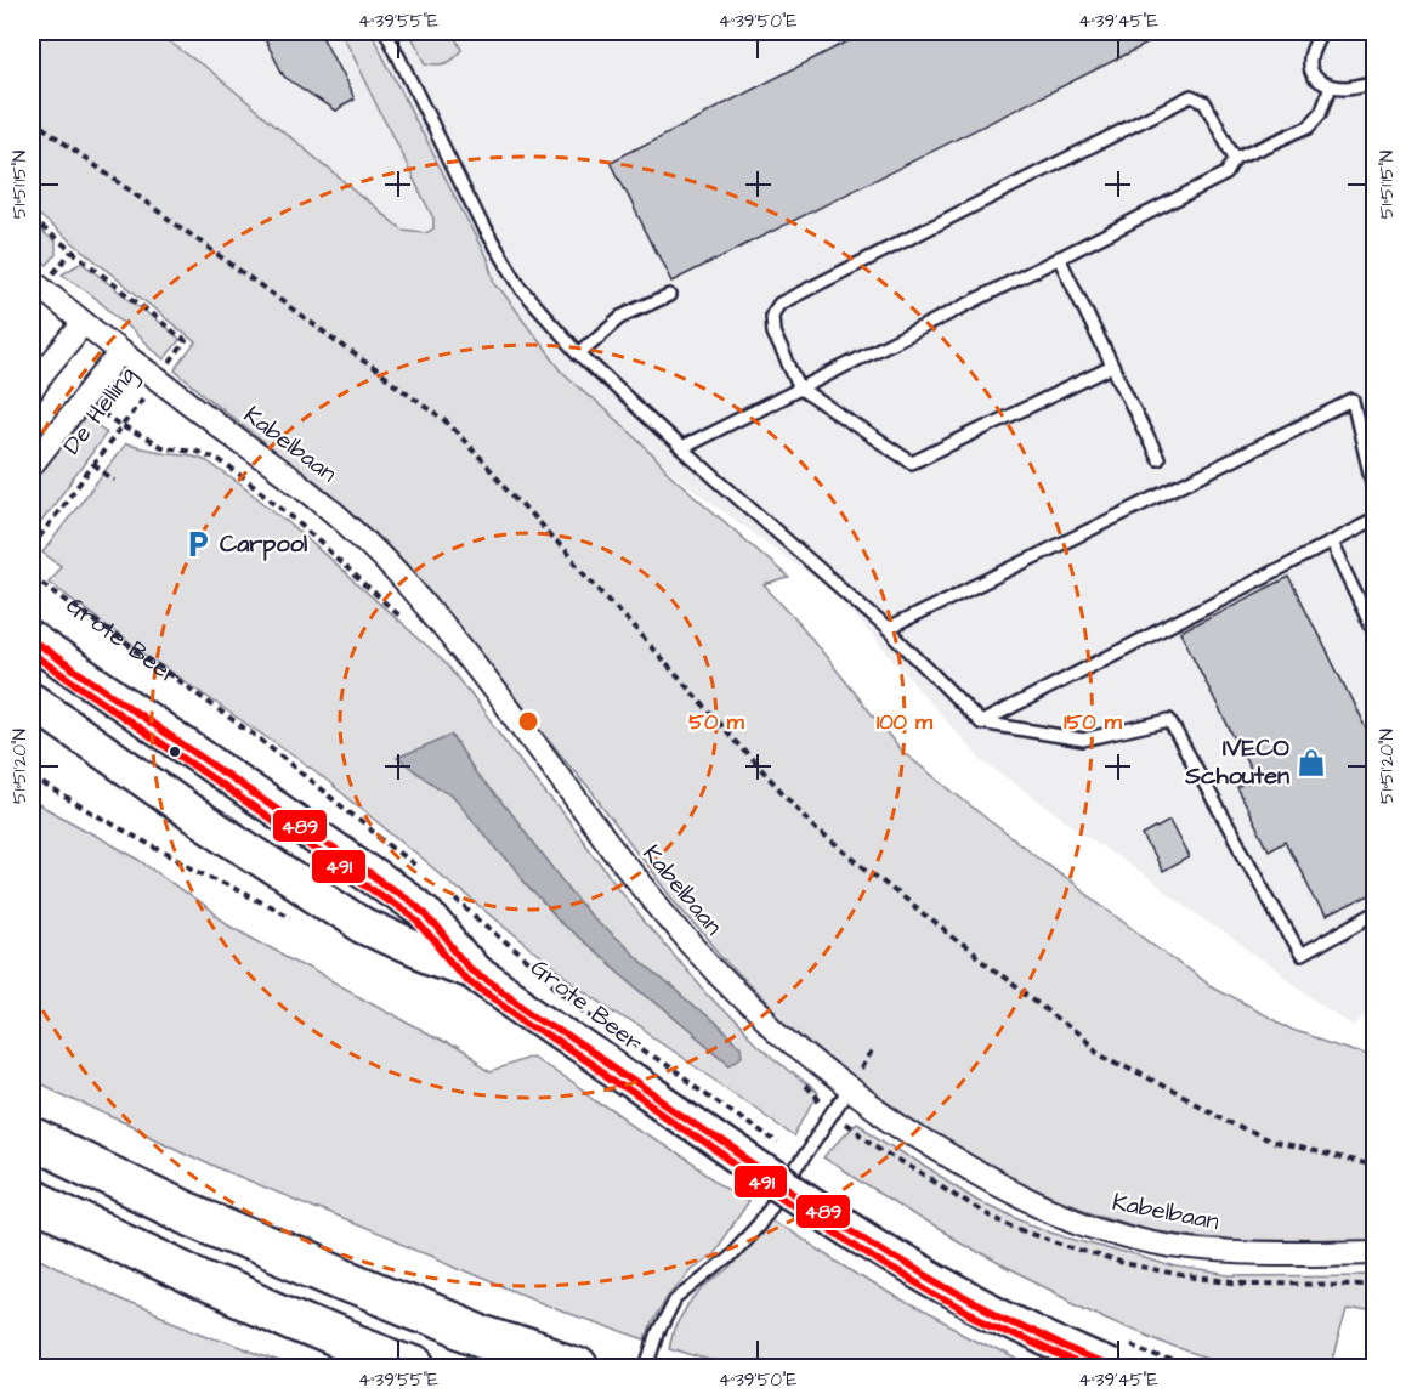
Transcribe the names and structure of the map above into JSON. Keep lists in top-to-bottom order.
{
  "streets": {
    "main road": ["Grote Beer"],
    "street": ["De Helling", "Kabelbaan"]
  },
  "crossings": [
    ["De Helling", "Kabelbaan"]
  ],
  "places": {
    "parking": ["Carpool"],
    "shop": ["IVECO Schouten"]
  },
  "lines": ["transit line 489", "transit line 491"],
  "coordinates": [
    "4°39'55\"E",
    "4°39'50\"E",
    "4°39'45\"E",
    "51°51'15\"N",
    "51°51'20\"N"
  ],
  "rings": ["50 m", "100 m", "150 m"]
}
